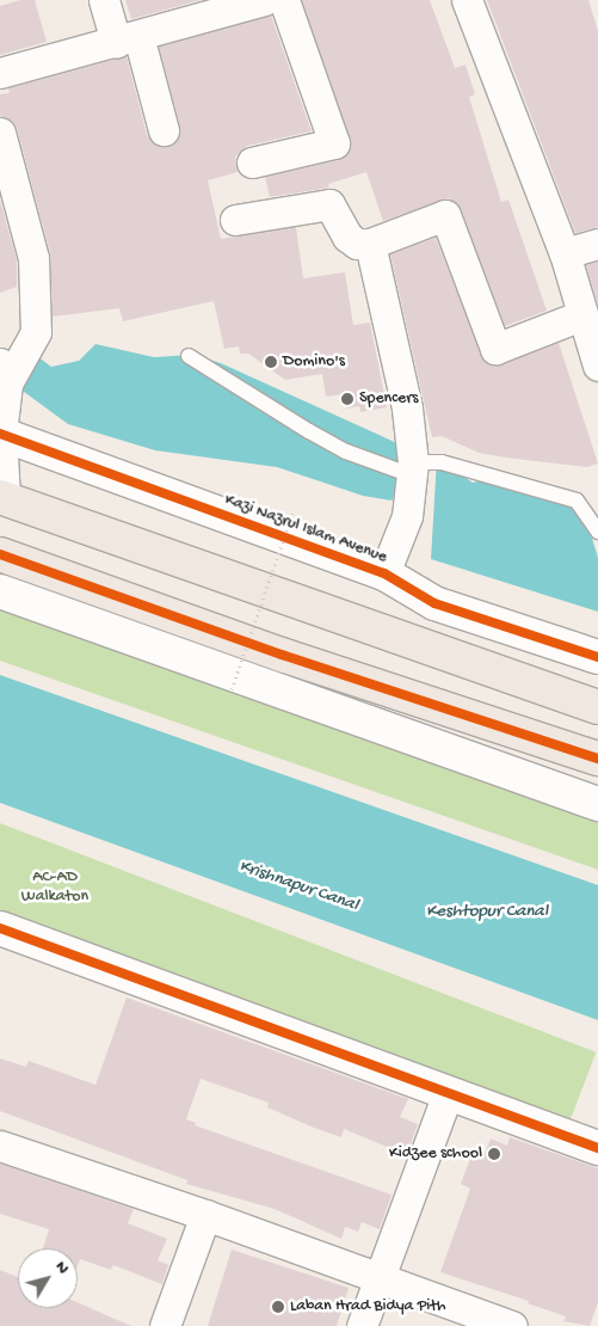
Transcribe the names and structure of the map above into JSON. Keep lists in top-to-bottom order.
{
  "streets": {
    "street": ["Kazi Nazrul Islam Avenue"]
  },
  "water": ["Krishnapur Canal", "Keshtopur Canal"],
  "parks": ["AC-AD Walkaton"],
  "places": [
    "Domino's",
    "Spencers",
    "Kidzee school",
    "Laban Hrad Bidya Pith"
  ],
  "north": "top right"
}
